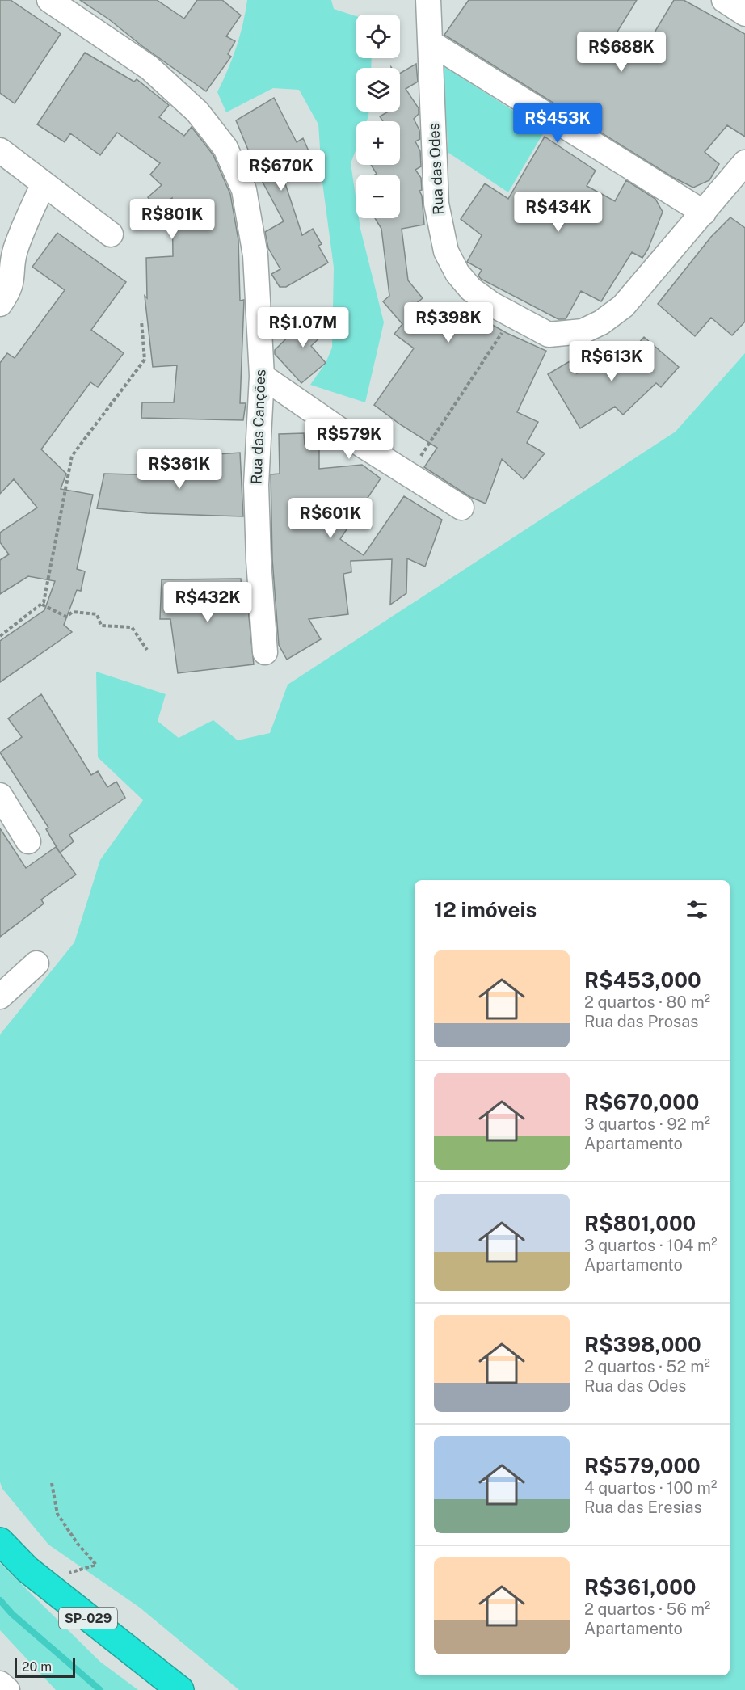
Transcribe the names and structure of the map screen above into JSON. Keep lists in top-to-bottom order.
{
  "streets": {
    "highway": ["SP-029"],
    "street": ["Rua das Odes", "Rua das Canções"]
  },
  "scale_bar": "20 m",
  "page": {
    "map_buttons": ["+", "−"],
    "price": [
      "R$688K",
      "R$453K",
      "R$670K",
      "R$434K",
      "R$801K",
      "R$398K",
      "R$1.07M",
      "R$613K",
      "R$579K",
      "R$361K",
      "R$601K",
      "R$432K"
    ],
    "heading": "12 imóveis",
    "list": [
      {
        "name": "R$453,000",
        "note": "2 quartos · 80 m² · Rua das Prosas"
      },
      {
        "name": "R$670,000",
        "note": "3 quartos · 92 m² · Apartamento"
      },
      {
        "name": "R$801,000",
        "note": "3 quartos · 104 m² · Apartamento"
      },
      {
        "name": "R$398,000",
        "note": "2 quartos · 52 m² · Rua das Odes"
      },
      {
        "name": "R$579,000",
        "note": "4 quartos · 100 m² · Rua das Eresias"
      },
      {
        "name": "R$361,000",
        "note": "2 quartos · 56 m² · Apartamento"
      }
    ],
    "scale": "20 m"
  }
}
